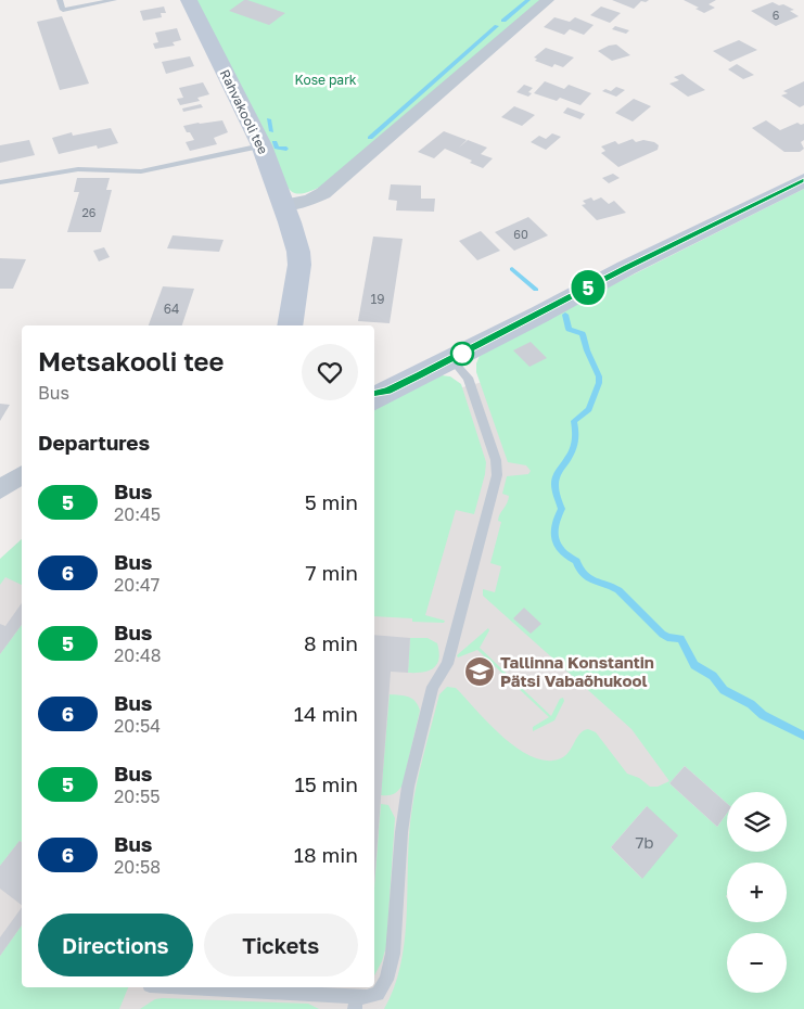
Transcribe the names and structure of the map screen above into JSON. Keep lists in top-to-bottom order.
{
  "streets": {
    "street": ["Rahvakooli tee"]
  },
  "parks": ["Kose park"],
  "places": {
    "school or university": ["Tallinna Konstantin Pätsi Vabaõhukool"]
  },
  "lines": ["bus line 5"],
  "house_numbers": [
    "6",
    "26",
    "60",
    "19",
    "64",
    "7b"
  ],
  "page": {
    "on_map": "5",
    "heading": [
      ["Metsakooli tee", "Bus"],
      "Departures"
    ],
    "list": [
      {
        "mark": "5",
        "name": "Bus",
        "note": "20:45",
        "value": "5 min"
      },
      {
        "mark": "6",
        "name": "Bus",
        "note": "20:47",
        "value": "7 min"
      },
      {
        "mark": "5",
        "name": "Bus",
        "note": "20:48",
        "value": "8 min"
      },
      {
        "mark": "6",
        "name": "Bus",
        "note": "20:54",
        "value": "14 min"
      },
      {
        "mark": "5",
        "name": "Bus",
        "note": "20:55",
        "value": "15 min"
      },
      {
        "mark": "6",
        "name": "Bus",
        "note": "20:58",
        "value": "18 min"
      }
    ],
    "map_buttons": ["+", "−"],
    "buttons": ["Directions", "Tickets"]
  }
}
